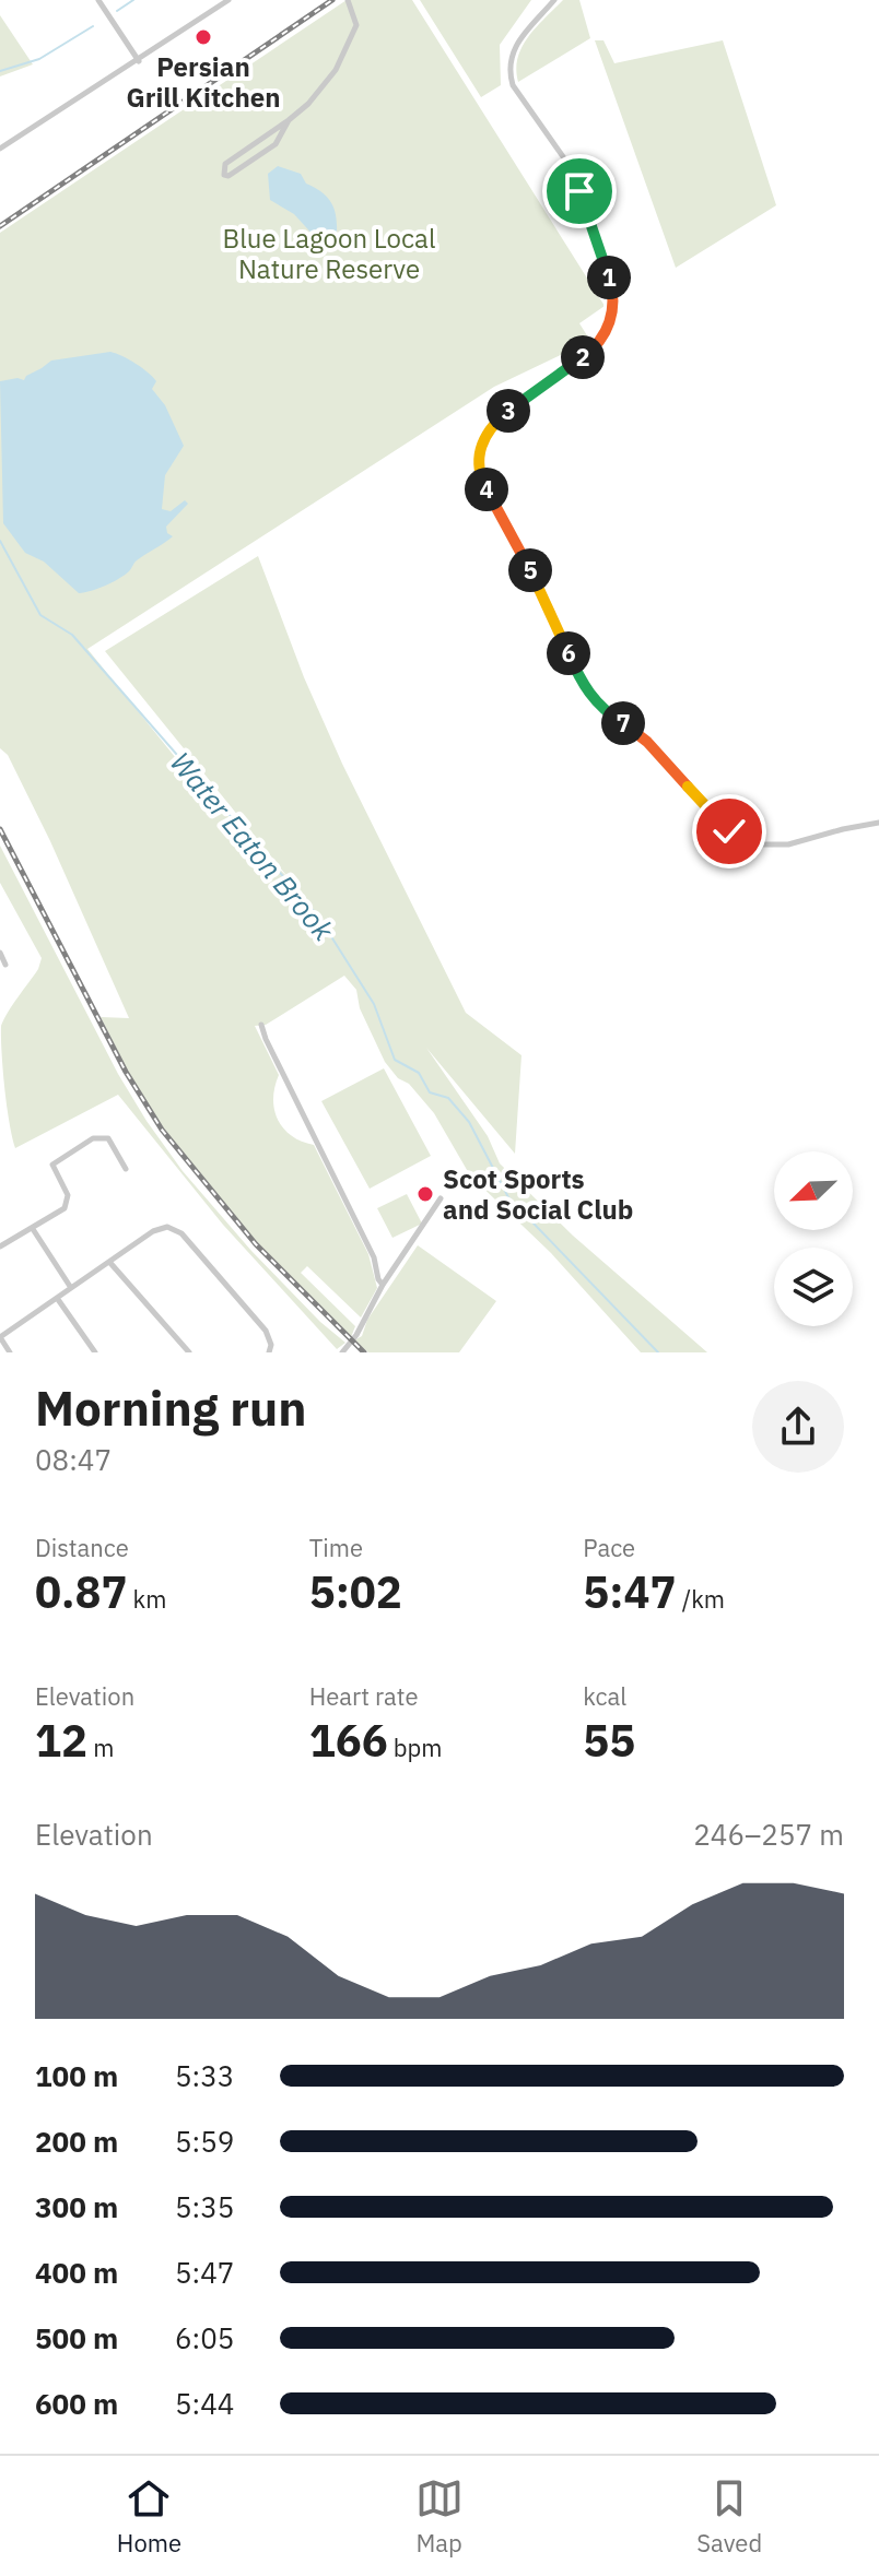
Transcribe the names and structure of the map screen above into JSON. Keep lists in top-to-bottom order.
{
  "water": ["Water Eaton Brook"],
  "parks": ["Blue Lagoon Local Nature Reserve"],
  "places": ["Persian Grill Kitchen", "Scot Sports and Social Club"],
  "north": "bottom left",
  "page": {
    "pins": [
      "1",
      "2",
      "3",
      "4",
      "5",
      "6",
      "7"
    ],
    "heading": ["Morning run", "08:47"],
    "stats": [
      ["Distance", "0.87 km"],
      ["Time", "5:02"],
      ["Pace", "5:47 /km"],
      ["Elevation", "12 m"],
      ["Heart rate", "166 bpm"],
      ["kcal", "55"]
    ],
    "chart": ["Elevation", "246–257 m"],
    "list": [
      {
        "name": "100 m",
        "note": "5:33"
      },
      {
        "name": "200 m",
        "note": "5:59"
      },
      {
        "name": "300 m",
        "note": "5:35"
      },
      {
        "name": "400 m",
        "note": "5:47"
      },
      {
        "name": "500 m",
        "note": "6:05"
      },
      {
        "name": "600 m",
        "note": "5:44"
      }
    ],
    "tabs": ["Home", "Map", "Saved"]
  }
}
